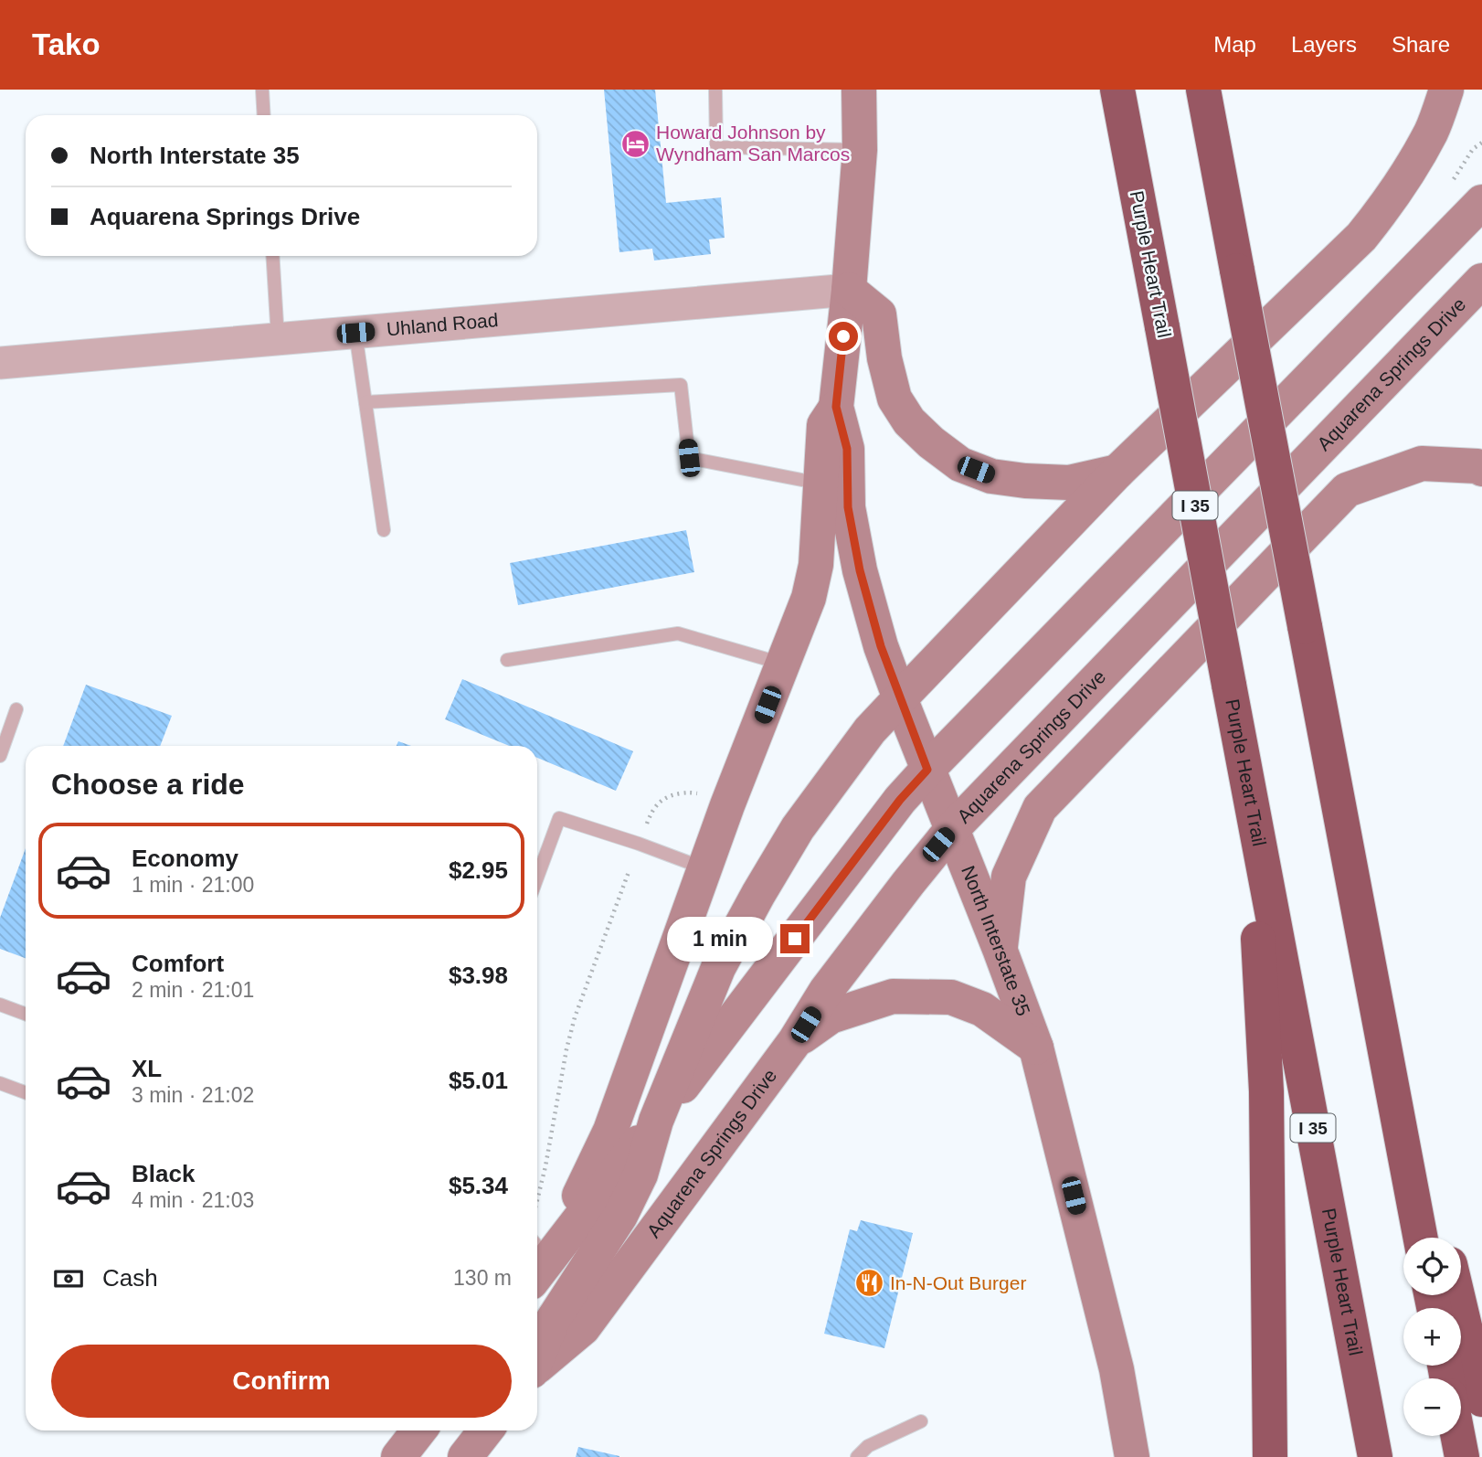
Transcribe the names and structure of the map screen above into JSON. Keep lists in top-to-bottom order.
{
  "streets": {
    "highway": ["Purple Heart Trail", "I 35"],
    "main road": ["Aquarena Springs Drive", "North Interstate 35"],
    "street": ["Uhland Road"]
  },
  "crossings": [
    ["Uhland Road", "North Interstate 35"],
    ["Aquarena Springs Drive", "North Interstate 35"]
  ],
  "places": {
    "hotel": ["Howard Johnson by Wyndham San Marcos"],
    "restaurant": ["In-N-Out Burger"]
  },
  "page": {
    "header": "Tako",
    "nav": ["Map", "Layers", "Share"],
    "banner": ["North Interstate 35", "Aquarena Springs Drive"],
    "heading": "Choose a ride",
    "list": [
      {
        "name": "Economy",
        "note": "1 min · 21:00",
        "value": "$2.95"
      },
      {
        "name": "Comfort",
        "note": "2 min · 21:01",
        "value": "$3.98"
      },
      {
        "name": "XL",
        "note": "3 min · 21:02",
        "value": "$5.01"
      },
      {
        "name": "Black",
        "note": "4 min · 21:03",
        "value": "$5.34"
      }
    ],
    "bubble": "1 min",
    "map_buttons": ["+", "−"],
    "pay": ["Cash", "130 m"],
    "buttons": "Confirm"
  }
}
